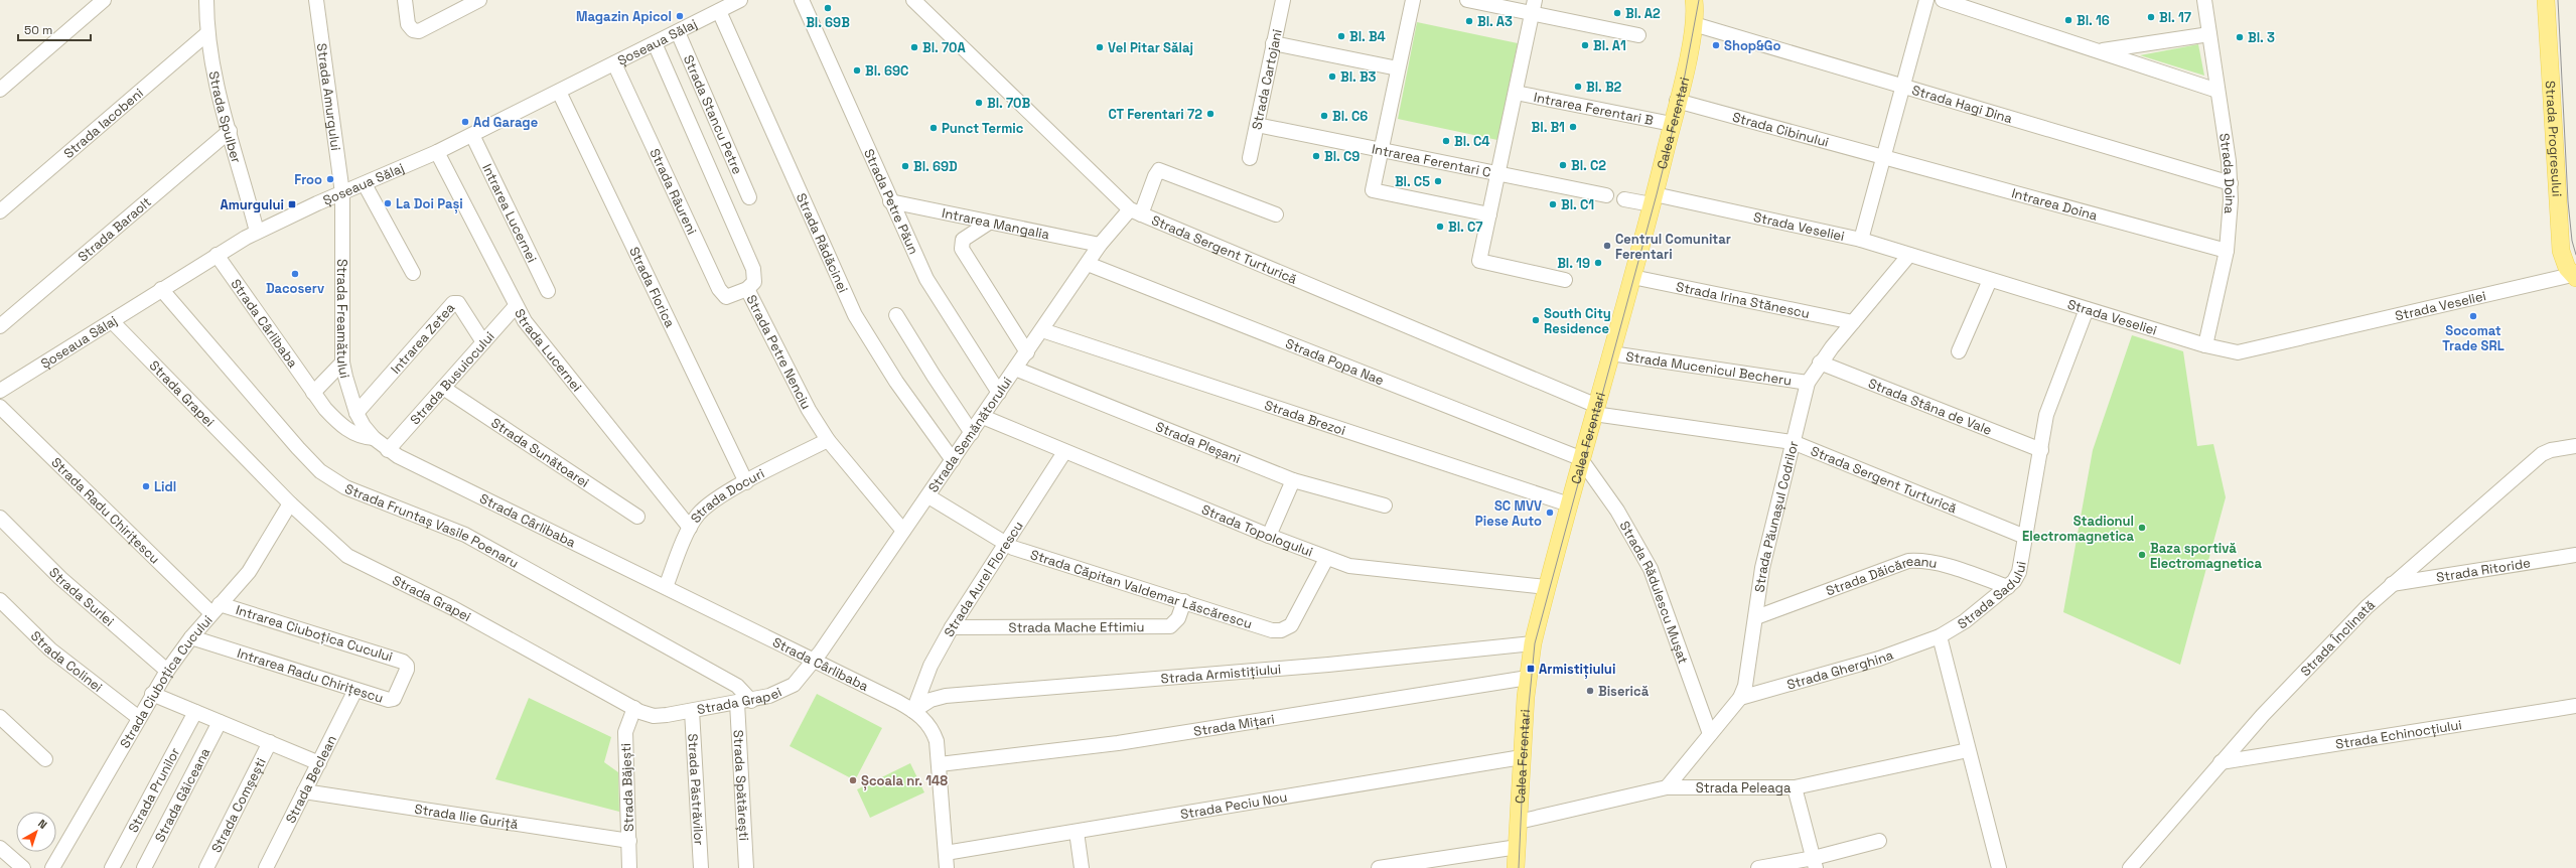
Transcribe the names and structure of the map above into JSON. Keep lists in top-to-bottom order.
{
  "streets": {
    "main road": ["Calea Ferentari", "Strada Progresului"],
    "street": [
      "Șoseaua Sălaj",
      "Strada Cartojani",
      "Strada Amurgului",
      "Strada Hagi Dina",
      "Intrarea Ferentari B",
      "Strada Stancu Petre",
      "Strada Spulber",
      "Strada Iacobeni",
      "Strada Cibinului",
      "Intrarea Ferentari C",
      "Strada Doina",
      "Strada Râureni",
      "Strada Petre Păun",
      "Intrarea Doina",
      "Intrarea Lucernei",
      "Intrarea Mangalia",
      "Strada Veseliei",
      "Strada Baraolt",
      "Strada Rădăcinei",
      "Strada Sergent Turturică",
      "Strada Florica",
      "Strada Irina Stănescu",
      "Strada Freamătului",
      "Strada Cârlibaba",
      "Intrarea Zetea",
      "Strada Lucernei",
      "Strada Petre Nenciu",
      "Strada Popa Nae",
      "Strada Mucenicul Becheru",
      "Strada Busuiocului",
      "Strada Grapei",
      "Strada Stâna de Vale",
      "Strada Brezoi",
      "Strada Semănătorului",
      "Strada Pleșani",
      "Strada Sunătoarei",
      "Strada Docuri",
      "Strada Radu Chirițescu",
      "Strada Păunașul Codrilor",
      "Strada Fruntaș Vasile Poenaru",
      "Strada Topologului",
      "Strada Ritoride",
      "Strada Aurel Florescu",
      "Strada Dăicăreanu",
      "Strada Căpitan Valdemar Lăscărescu",
      "Strada Sadului",
      "Strada Rădulescu Mușat",
      "Strada Surlei",
      "Strada Mache Eftimiu",
      "Intrarea Ciuboțica Cucului",
      "Strada Înclinată",
      "Strada Colinei",
      "Strada Gherghina",
      "Strada Armistițiului",
      "Intrarea Radu Chirițescu",
      "Strada Ciuboțica Cucului",
      "Strada Mițari",
      "Strada Echinocțiului",
      "Strada Beclean",
      "Strada Spătărești",
      "Strada Peleaga",
      "Strada Băjești",
      "Strada Prunilor",
      "Strada Păstrăvilor",
      "Strada Găiceana",
      "Strada Comșești",
      "Strada Peciu Nou",
      "Strada Ilie Guriță"
    ]
  },
  "crossings": [
    ["Șoseaua Sălaj", "Strada Amurgului"],
    ["Șoseaua Sălaj", "Strada Stancu Petre"],
    ["Șoseaua Sălaj", "Strada Spulber"],
    ["Șoseaua Sălaj", "Strada Râureni"],
    ["Șoseaua Sălaj", "Intrarea Lucernei"],
    ["Șoseaua Sălaj", "Strada Rădăcinei"],
    ["Șoseaua Sălaj", "Strada Florica"],
    ["Șoseaua Sălaj", "Strada Freamătului"],
    ["Șoseaua Sălaj", "Strada Cârlibaba"],
    ["Șoseaua Sălaj", "Strada Lucernei"],
    ["Șoseaua Sălaj", "Strada Petre Nenciu"],
    ["Șoseaua Sălaj", "Strada Grapei"],
    ["Șoseaua Sălaj", "Strada Fruntaș Vasile Poenaru"],
    ["Strada Cartojani", "Intrarea Ferentari C"],
    ["Strada Amurgului", "Strada Freamătului"],
    ["Strada Hagi Dina", "Calea Ferentari"],
    ["Strada Hagi Dina", "Strada Doina"],
    ["Intrarea Ferentari B", "Calea Ferentari"],
    ["Strada Spulber", "Strada Iacobeni"],
    ["Strada Spulber", "Strada Baraolt"],
    ["Calea Ferentari", "Strada Cibinului"],
    ["Calea Ferentari", "Strada Veseliei"],
    ["Calea Ferentari", "Strada Sergent Turturică"],
    ["Calea Ferentari", "Strada Irina Stănescu"],
    ["Calea Ferentari", "Strada Popa Nae"],
    ["Calea Ferentari", "Strada Mucenicul Becheru"],
    ["Calea Ferentari", "Strada Brezoi"],
    ["Calea Ferentari", "Strada Topologului"],
    ["Calea Ferentari", "Strada Rădulescu Mușat"],
    ["Calea Ferentari", "Strada Armistițiului"],
    ["Calea Ferentari", "Strada Mițari"],
    ["Calea Ferentari", "Strada Peleaga"],
    ["Calea Ferentari", "Strada Peciu Nou"],
    ["Strada Cibinului", "Intrarea Doina"],
    ["Strada Progresului", "Strada Veseliei"],
    ["Strada Doina", "Intrarea Doina"],
    ["Strada Doina", "Strada Veseliei"],
    ["Strada Râureni", "Strada Petre Nenciu"],
    ["Strada Petre Păun", "Intrarea Mangalia"],
    ["Strada Petre Păun", "Strada Semănătorului"],
    ["Intrarea Mangalia", "Strada Semănătorului"],
    ["Strada Veseliei", "Strada Păunașul Codrilor"],
    ["Strada Veseliei", "Strada Sadului"],
    ["Strada Rădăcinei", "Strada Semănătorului"],
    ["Strada Sergent Turturică", "Strada Semănătorului"],
    ["Strada Sergent Turturică", "Strada Păunașul Codrilor"],
    ["Strada Sergent Turturică", "Strada Sadului"],
    ["Strada Florica", "Strada Docuri"],
    ["Strada Irina Stănescu", "Strada Păunașul Codrilor"],
    ["Strada Freamătului", "Strada Cârlibaba"],
    ["Strada Freamătului", "Intrarea Zetea"],
    ["Strada Cârlibaba", "Strada Busuiocului"],
    ["Strada Cârlibaba", "Strada Grapei"],
    ["Strada Cârlibaba", "Strada Semănătorului"],
    ["Strada Cârlibaba", "Strada Docuri"],
    ["Strada Cârlibaba", "Strada Aurel Florescu"],
    ["Strada Cârlibaba", "Strada Armistițiului"],
    ["Strada Cârlibaba", "Strada Mițari"],
    ["Strada Cârlibaba", "Strada Peciu Nou"],
    ["Intrarea Zetea", "Strada Busuiocului"],
    ["Strada Lucernei", "Strada Busuiocului"],
    ["Strada Lucernei", "Strada Docuri"],
    ["Strada Petre Nenciu", "Strada Semănătorului"],
    ["Strada Petre Nenciu", "Strada Docuri"],
    ["Strada Popa Nae", "Strada Semănătorului"],
    ["Strada Popa Nae", "Strada Rădulescu Mușat"],
    ["Strada Mucenicul Becheru", "Strada Păunașul Codrilor"],
    ["Strada Busuiocului", "Strada Sunătoarei"],
    ["Strada Grapei", "Strada Semănătorului"],
    ["Strada Grapei", "Strada Fruntaș Vasile Poenaru"],
    ["Strada Grapei", "Strada Ciuboțica Cucului"],
    ["Strada Grapei", "Strada Spătărești"],
    ["Strada Grapei", "Strada Băjești"],
    ["Strada Grapei", "Strada Păstrăvilor"],
    ["Strada Stâna de Vale", "Strada Păunașul Codrilor"],
    ["Strada Stâna de Vale", "Strada Sadului"],
    ["Strada Brezoi", "Strada Semănătorului"],
    ["Strada Semănătorului", "Strada Pleșani"],
    ["Strada Semănătorului", "Strada Topologului"],
    ["Strada Semănătorului", "Strada Căpitan Valdemar Lăscărescu"],
    ["Strada Radu Chirițescu", "Intrarea Ciuboțica Cucului"],
    ["Strada Radu Chirițescu", "Strada Ciuboțica Cucului"],
    ["Strada Păunașul Codrilor", "Strada Dăicăreanu"],
    ["Strada Păunașul Codrilor", "Strada Rădulescu Mușat"],
    ["Strada Păunașul Codrilor", "Strada Gherghina"],
    ["Strada Păunașul Codrilor", "Strada Peleaga"],
    ["Strada Fruntaș Vasile Poenaru", "Strada Spătărești"],
    ["Strada Topologului", "Strada Aurel Florescu"],
    ["Strada Topologului", "Strada Căpitan Valdemar Lăscărescu"],
    ["Strada Ritoride", "Strada Înclinată"],
    ["Strada Aurel Florescu", "Strada Căpitan Valdemar Lăscărescu"],
    ["Strada Aurel Florescu", "Strada Mache Eftimiu"],
    ["Strada Aurel Florescu", "Strada Armistițiului"],
    ["Strada Dăicăreanu", "Strada Sadului"],
    ["Strada Căpitan Valdemar Lăscărescu", "Strada Mache Eftimiu"],
    ["Strada Sadului", "Strada Gherghina"],
    ["Strada Surlei", "Strada Ciuboțica Cucului"],
    ["Intrarea Ciuboțica Cucului", "Intrarea Radu Chirițescu"],
    ["Intrarea Ciuboțica Cucului", "Strada Ciuboțica Cucului"],
    ["Strada Înclinată", "Strada Echinocțiului"],
    ["Strada Colinei", "Strada Ciuboțica Cucului"],
    ["Intrarea Radu Chirițescu", "Strada Ciuboțica Cucului"],
    ["Intrarea Radu Chirițescu", "Strada Beclean"],
    ["Strada Beclean", "Strada Ilie Guriță"],
    ["Strada Băjești", "Strada Ilie Guriță"]
  ],
  "places": {
    "other": [
      "Bl. 69B",
      "Bl. A2",
      "Magazin Apicol",
      "Bl. 17",
      "Bl. 16",
      "Bl. A3",
      "Bl. B4",
      "Bl. 3",
      "Bl. A1",
      "Shop&Go",
      "Bl. 70A",
      "Vel Pitar Sălaj",
      "Bl. 69C",
      "Bl. B3",
      "Bl. B2",
      "Bl. 70B",
      "CT Ferentari 72",
      "Bl. C6",
      "Ad Garage",
      "Bl. B1",
      "Punct Termic",
      "Bl. C4",
      "Bl. C9",
      "Bl. C2",
      "Bl. 69D",
      "Froo",
      "Bl. C5",
      "La Doi Pași",
      "Bl. C1",
      "Bl. C7",
      "Centrul Comunitar Ferentari",
      "Bl. 19",
      "Dacoserv",
      "Socomat Trade SRL",
      "South City Residence",
      "Lidl",
      "SC MVV Piese Auto",
      "Stadionul Electromagnetica",
      "Baza sportivă Electromagnetica",
      "Biserică",
      "Școala nr. 148"
    ],
    "transit": ["Amurgului", "Armistițiului"]
  },
  "scale_bar": "50 m",
  "north": "top right"
}
